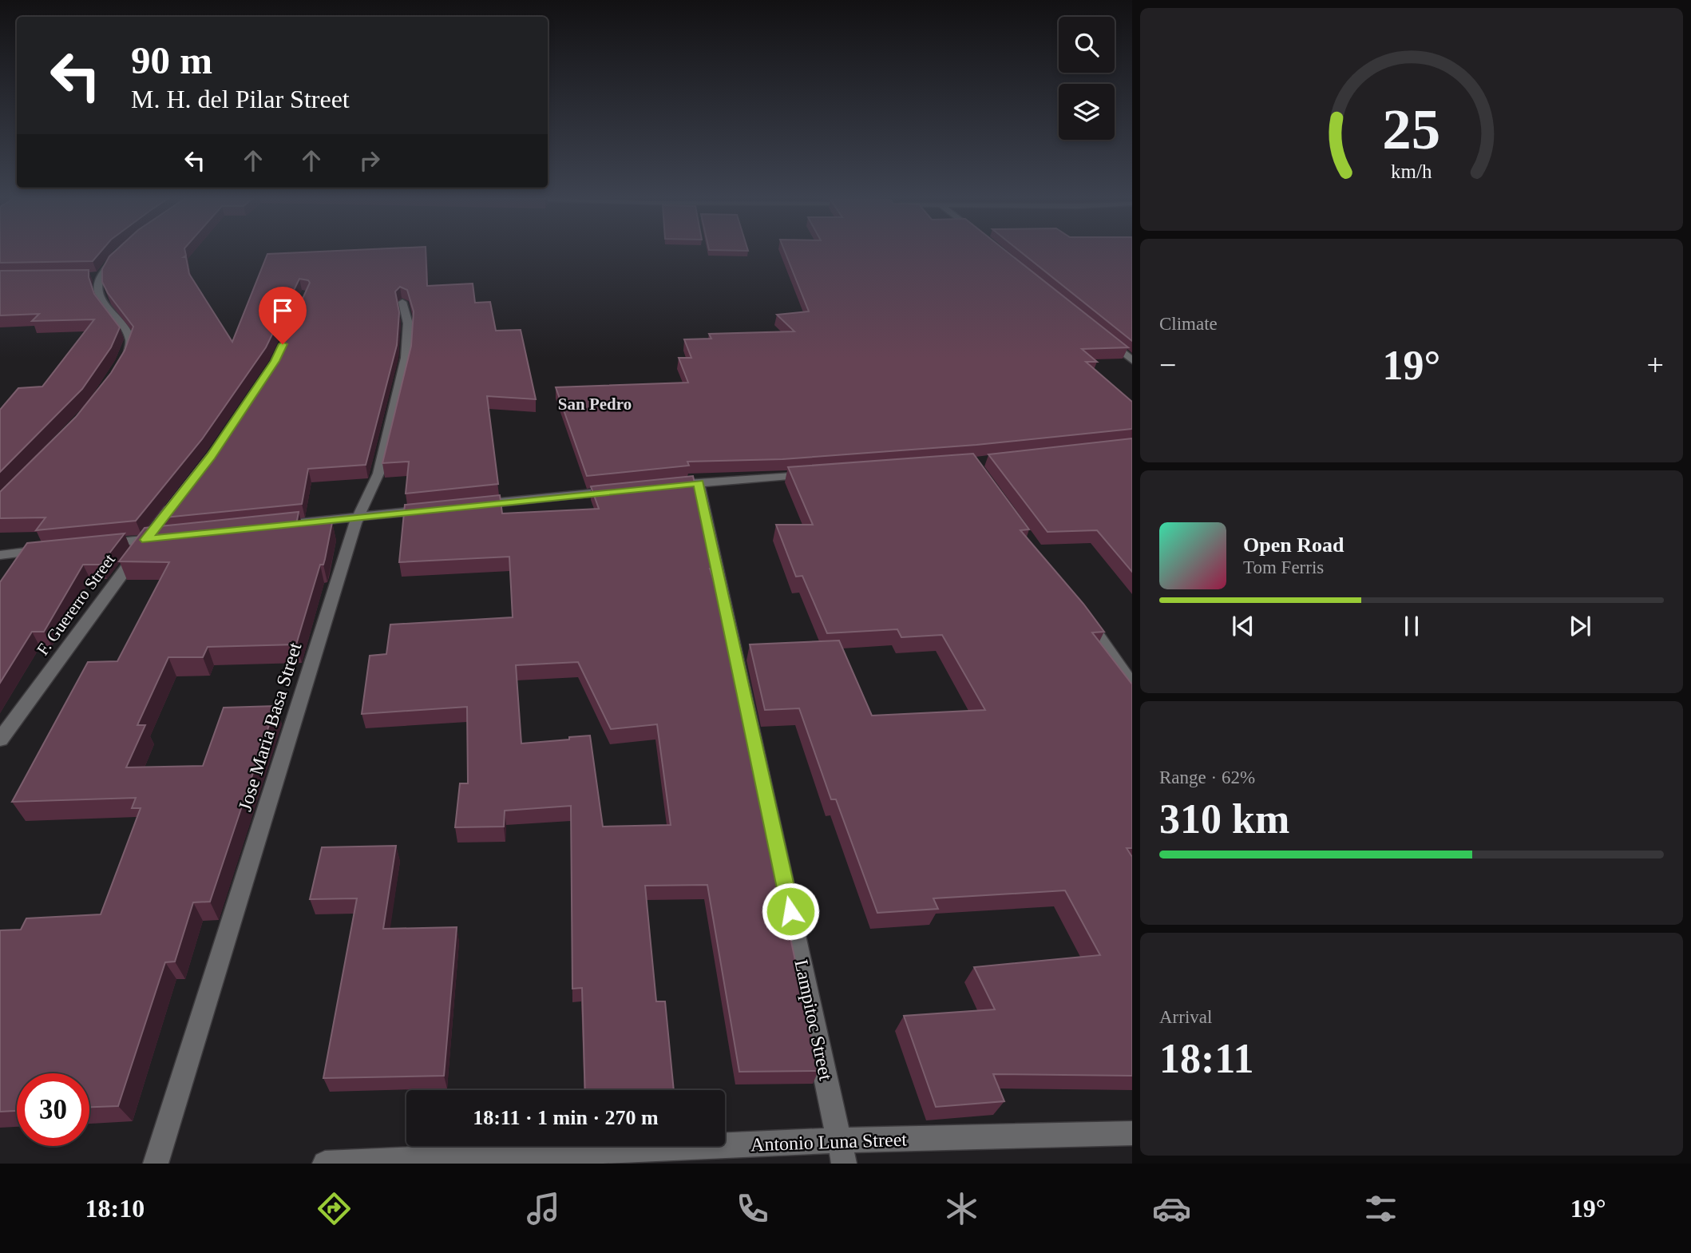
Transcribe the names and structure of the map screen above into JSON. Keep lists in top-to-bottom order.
{
  "streets": {
    "street": [
      "F. Guererro Street",
      "Jose Maria Basa Street",
      "Lampitoc Street",
      "Antonio Luna Street"
    ]
  },
  "crossings": [
    ["Lampitoc Street", "Antonio Luna Street"]
  ],
  "districts": ["San Pedro"],
  "page": {
    "turn": ["90 m", "M. H. del Pilar Street"],
    "tile": [
      "Climate",
      ["Range · 62%", "310 km"],
      ["Arrival", "18:11"]
    ],
    "heat": ["−", "19°", "+"],
    "song": ["Open Road", "Tom Ferris"],
    "limit": "30",
    "trip": "18:11 · 1 min · 270 m",
    "tabs": ["18:10", "19°"],
    "gauge": ["25", "km/h"]
  }
}
